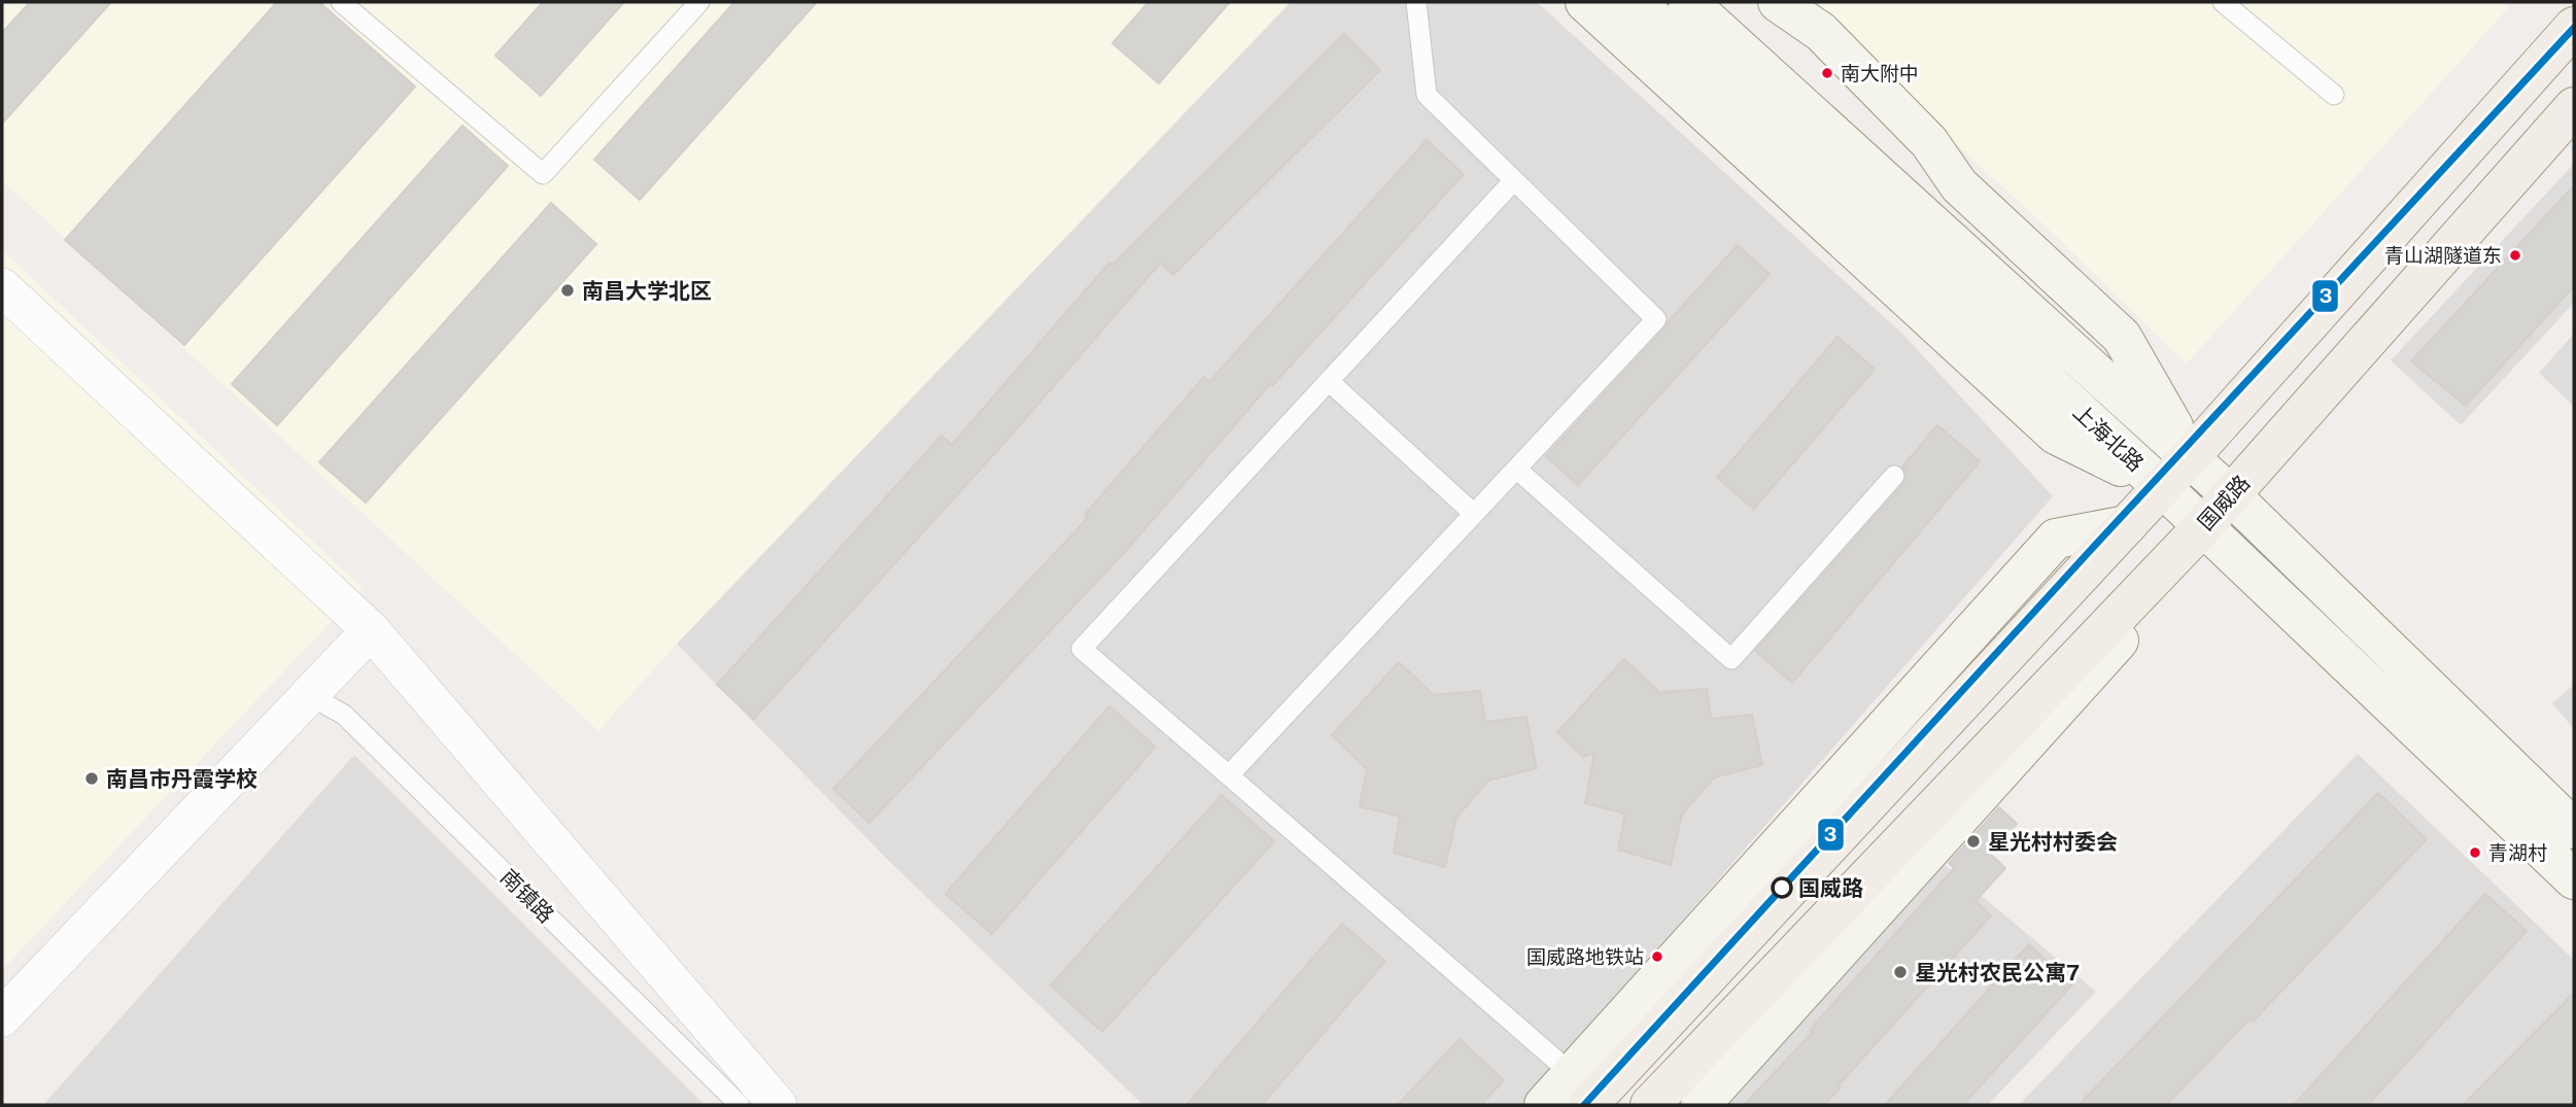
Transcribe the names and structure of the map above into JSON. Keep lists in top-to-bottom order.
{
  "streets": {
    "main road": ["上海北路", "国威路"],
    "lane": ["南镇路"]
  },
  "crossings": [
    ["上海北路", "国威路"]
  ],
  "places": [
    "南大附中",
    "青山湖隧道东",
    "南昌大学北区",
    "南昌市丹霞学校",
    "星光村村委会",
    "青湖村",
    "国威路",
    "国威路地铁站",
    "星光村农民公寓7"
  ],
  "lines": ["transit line 3"]
}
